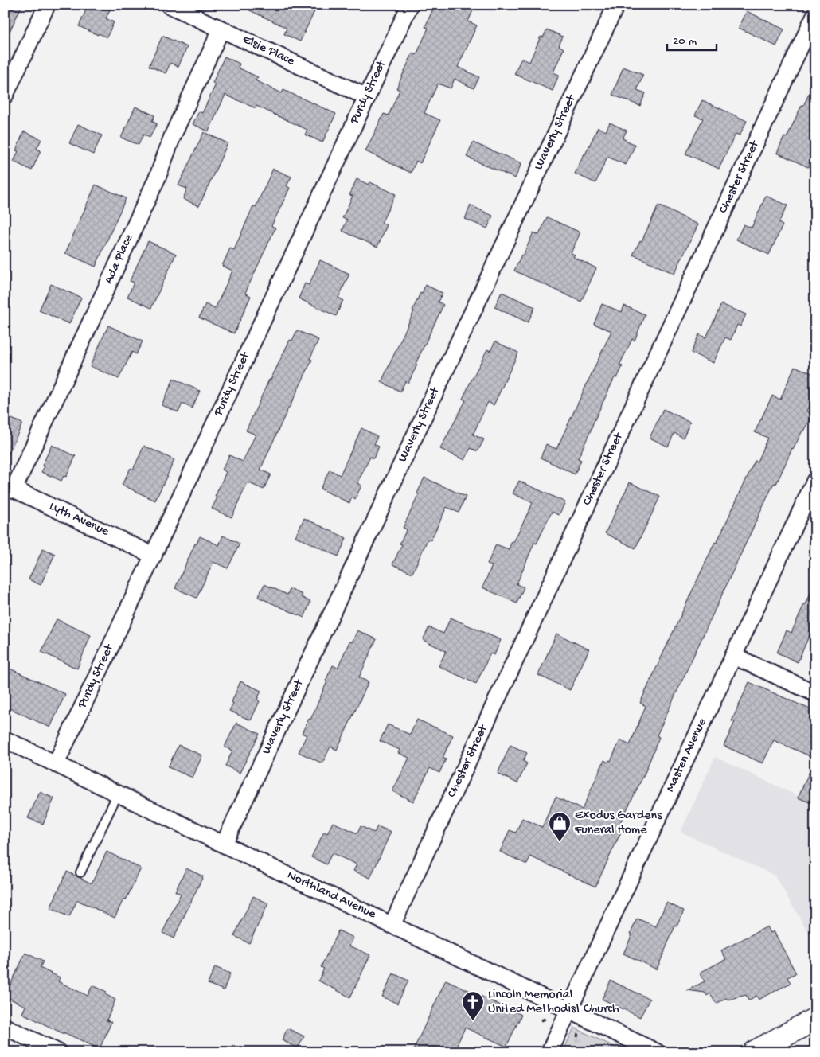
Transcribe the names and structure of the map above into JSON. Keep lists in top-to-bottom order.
{
  "streets": {
    "street": [
      "Elsie Place",
      "Purdy Street",
      "Waverly Street",
      "Chester Street",
      "Ada Place",
      "Lyth Avenue",
      "Masten Avenue",
      "Northland Avenue"
    ]
  },
  "crossings": [
    ["Elsie Place", "Purdy Street"],
    ["Elsie Place", "Ada Place"],
    ["Purdy Street", "Lyth Avenue"],
    ["Purdy Street", "Northland Avenue"],
    ["Waverly Street", "Northland Avenue"],
    ["Chester Street", "Northland Avenue"],
    ["Ada Place", "Lyth Avenue"],
    ["Masten Avenue", "Northland Avenue"]
  ],
  "places": {
    "shop": ["Exodus Gardens Funeral Home"],
    "church": ["Lincoln Memorial United Methodist Church"]
  },
  "scale_bar": "20 m"
}
